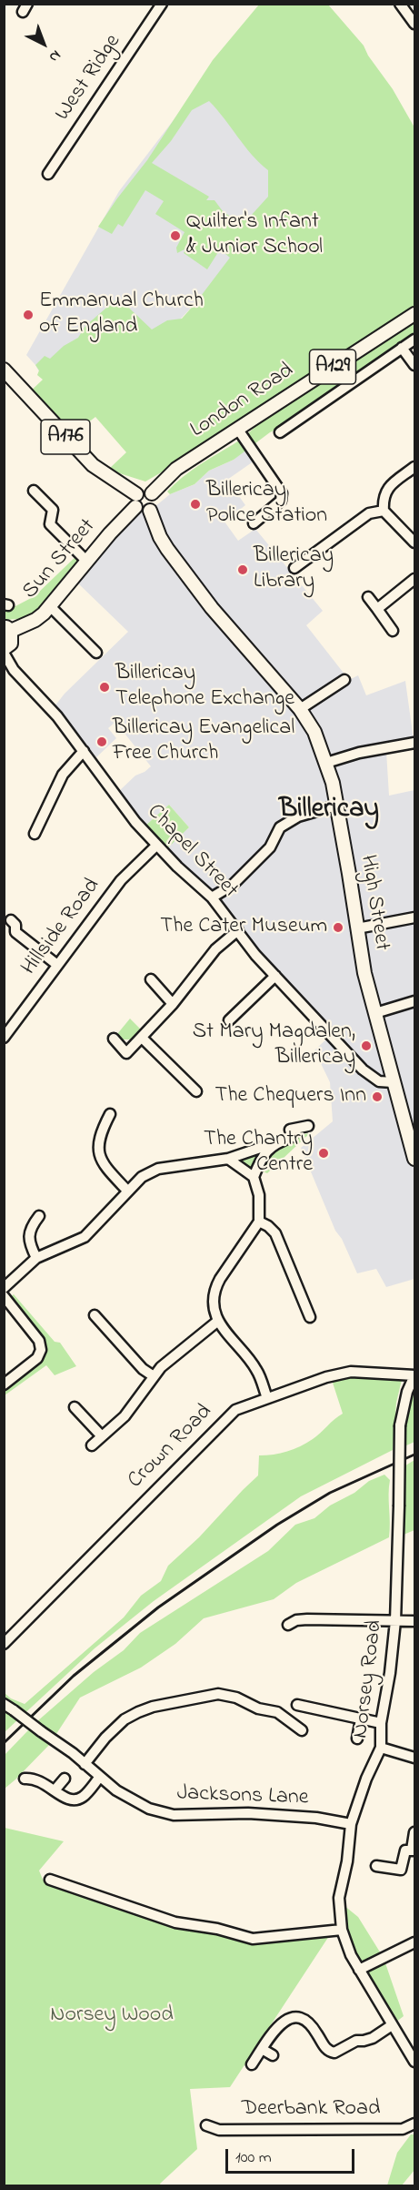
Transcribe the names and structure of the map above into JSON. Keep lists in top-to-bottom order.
{
  "streets": {
    "main road": [
      "A129",
      "London Road",
      "A176",
      "Sun Street",
      "High Street"
    ],
    "street": [
      "West Ridge",
      "Chapel Street",
      "Hillside Road",
      "Crown Road",
      "Norsey Road",
      "Jacksons Lane",
      "Deerbank Road"
    ]
  },
  "crossings": [
    ["London Road", "A176"],
    ["London Road", "Sun Street"],
    ["London Road", "High Street"],
    ["A176", "Sun Street"],
    ["A176", "High Street"],
    ["Sun Street", "High Street"],
    ["Chapel Street", "High Street"],
    ["Chapel Street", "Hillside Road"],
    ["Crown Road", "Norsey Road"],
    ["Norsey Road", "Jacksons Lane"]
  ],
  "districts": ["Billericay"],
  "parks": ["Norsey Wood"],
  "places": [
    "Quilter's Infant & Junior School",
    "Emmanual Church of England",
    "Billericay Police Station",
    "Billericay Library",
    "Billericay Telephone Exchange",
    "Billericay Evangelical Free Church",
    "The Cater Museum",
    "St Mary Magdalen, Billericay",
    "The Chequers Inn",
    "The Chantry Centre"
  ],
  "scale_bar": "100 m",
  "north": "bottom right"
}
